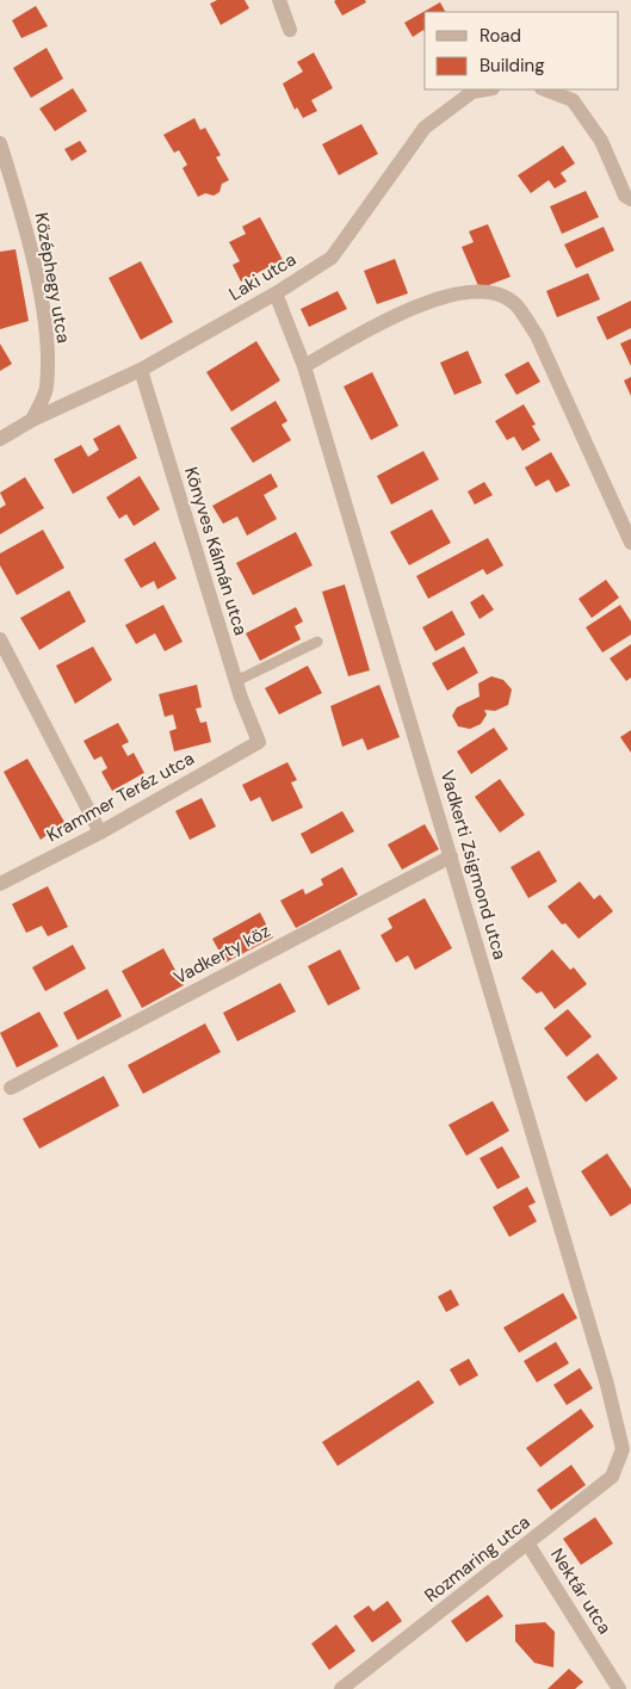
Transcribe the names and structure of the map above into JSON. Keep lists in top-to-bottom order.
{
  "streets": {
    "street": [
      "Laki utca",
      "Középhegy utca",
      "Könyves Kálmán utca",
      "Krammer Teréz utca",
      "Vadkerti Zsigmond utca",
      "Vadkerty köz",
      "Rozmaring utca",
      "Nektár utca"
    ]
  },
  "crossings": [
    ["Laki utca", "Középhegy utca"],
    ["Laki utca", "Könyves Kálmán utca"],
    ["Laki utca", "Vadkerti Zsigmond utca"],
    ["Könyves Kálmán utca", "Krammer Teréz utca"],
    ["Vadkerti Zsigmond utca", "Vadkerty köz"],
    ["Vadkerti Zsigmond utca", "Rozmaring utca"],
    ["Rozmaring utca", "Nektár utca"]
  ],
  "legend": ["Road", "Building"]
}
